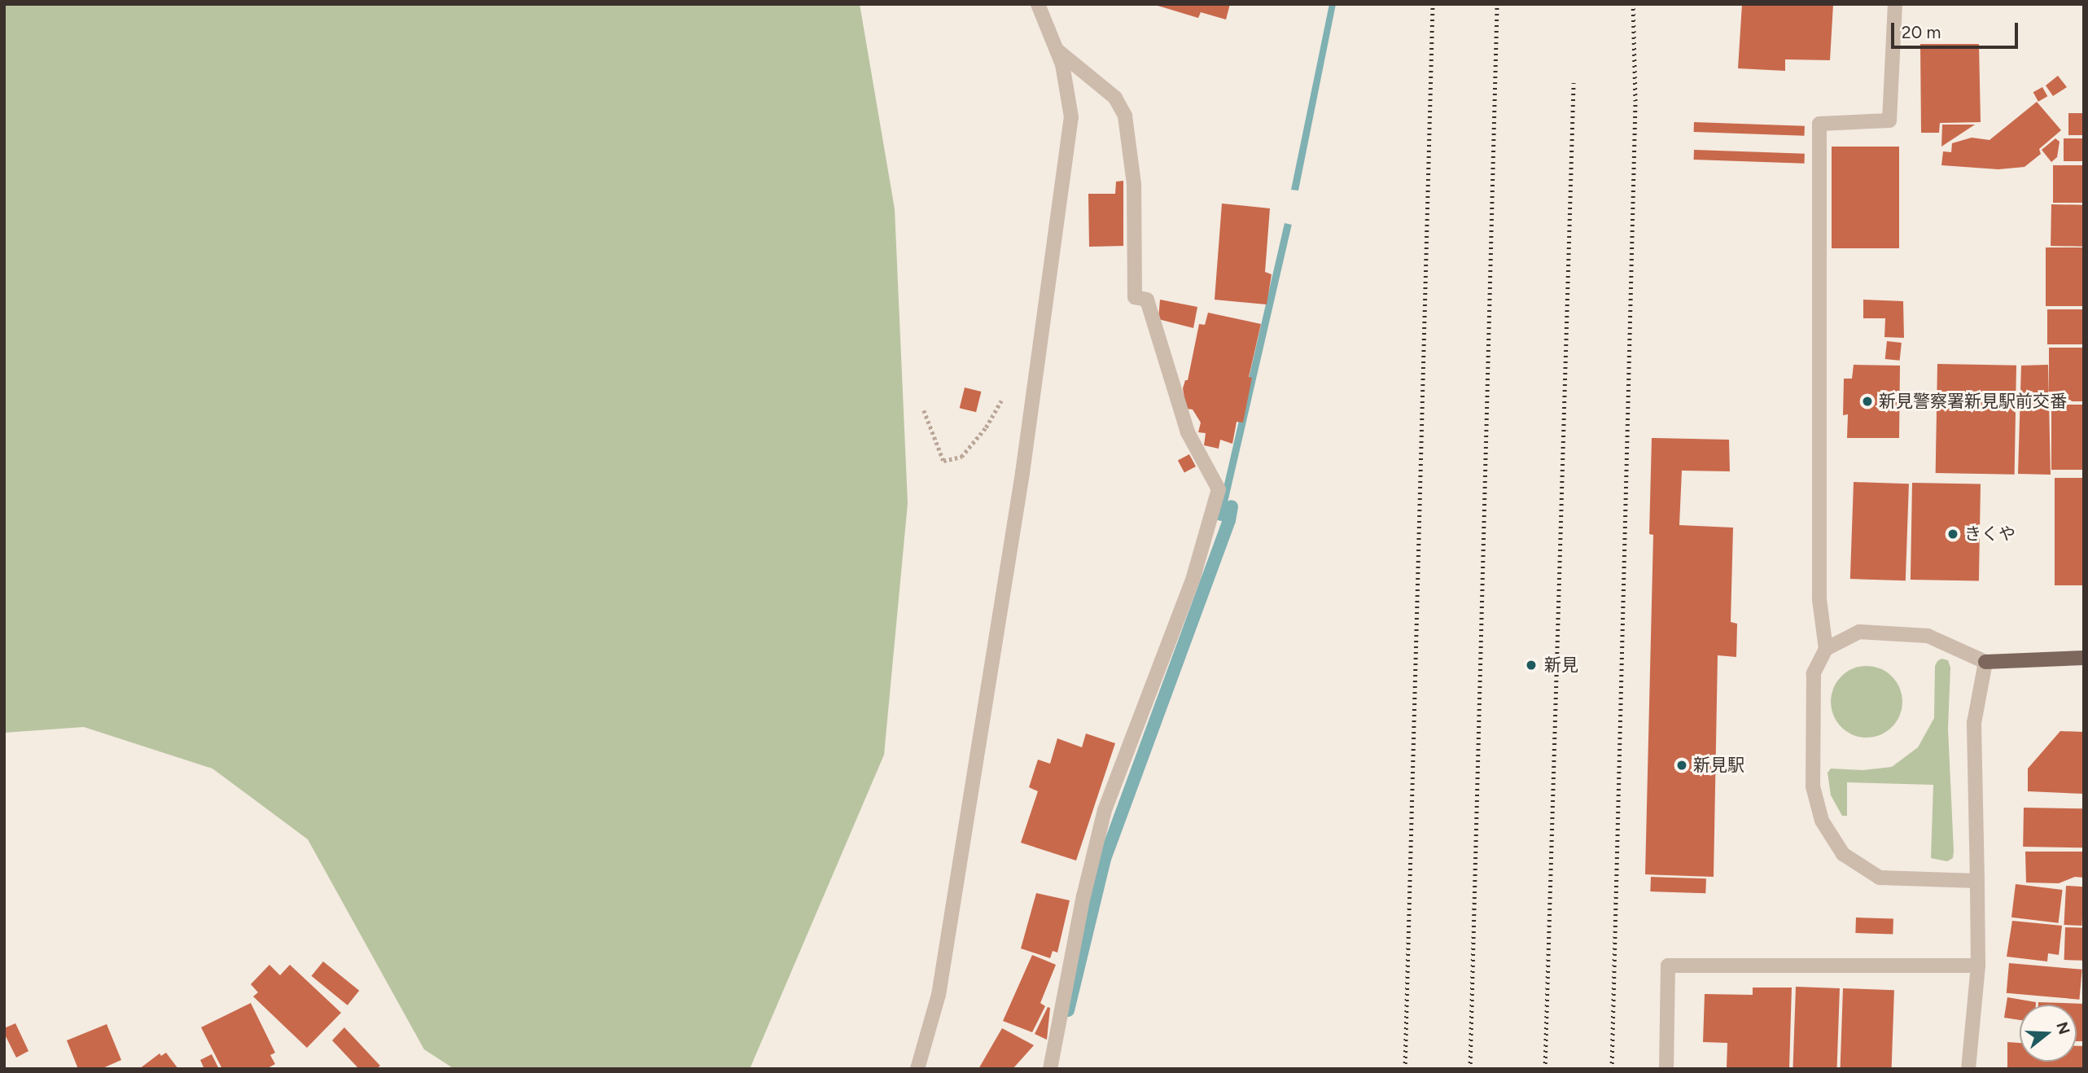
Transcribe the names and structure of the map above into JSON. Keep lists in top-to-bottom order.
{
  "places": [
    "新見警察署新見駅前交番",
    "きくや",
    "新見",
    "新見駅"
  ],
  "scale_bar": "20 m",
  "north": "right"
}
